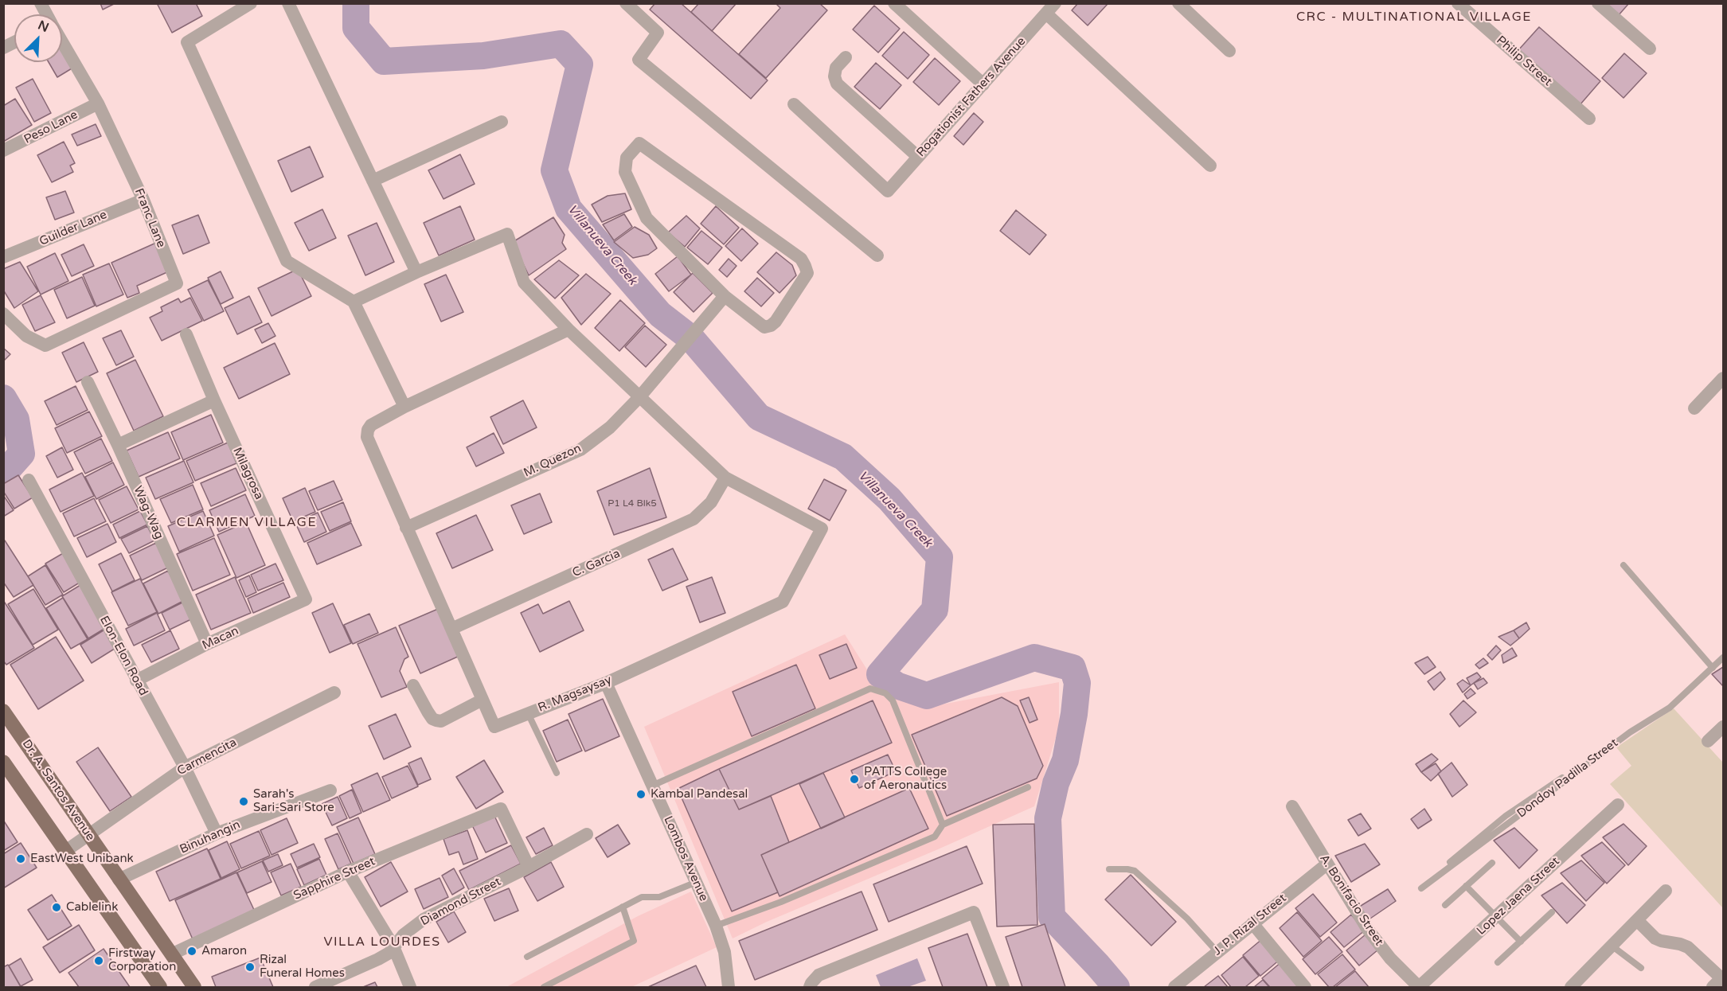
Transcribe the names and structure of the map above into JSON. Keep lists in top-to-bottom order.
{
  "streets": {
    "main road": ["Dr. A. Santos Avenue"],
    "street": [
      "Philip Street",
      "Rogationist Fathers Avenue",
      "Peso Lane",
      "Franc Lane",
      "Guilder Lane",
      "M. Quezon",
      "Milagrosa",
      "Wag-Wag",
      "C. Garcia",
      "Macan",
      "Elon-Elon Road",
      "R. Magsaysay",
      "Carmencita",
      "Binuhangin",
      "Lombos Avenue",
      "Sapphire Street",
      "Lopez Jaena Street",
      "A. Bonifacio Street",
      "Diamond Street",
      "J. P. Rizal Street"
    ],
    "lane": ["Dondoy Padilla Street"]
  },
  "crossings": [
    ["Peso Lane", "Franc Lane"],
    ["Franc Lane", "Guilder Lane"],
    ["M. Quezon", "R. Magsaysay"],
    ["Milagrosa", "Macan"],
    ["Wag-Wag", "Macan"],
    ["C. Garcia", "R. Magsaysay"],
    ["Macan", "Elon-Elon Road"],
    ["Elon-Elon Road", "Carmencita"],
    ["Elon-Elon Road", "Binuhangin"],
    ["R. Magsaysay", "Lombos Avenue"],
    ["Carmencita", "Dr. A. Santos Avenue"],
    ["Dr. A. Santos Avenue", "Binuhangin"],
    ["Dr. A. Santos Avenue", "Sapphire Street"],
    ["Sapphire Street", "Diamond Street"],
    ["Lopez Jaena Street", "A. Bonifacio Street"],
    ["A. Bonifacio Street", "J. P. Rizal Street"]
  ],
  "districts": ["CRC - MULTINATIONAL VILLAGE", "CLARMEN VILLAGE", "VILLA LOURDES"],
  "water": ["Villanueva Creek"],
  "places": [
    "PATTS College of Aeronautics",
    "Kambal Pandesal",
    "Sarah's Sari-Sari Store",
    "EastWest Unibank",
    "Cablelink",
    "Amaron",
    "Firstway Corporation",
    "Rizal Funeral Homes"
  ],
  "house_numbers": ["P1 L4 Blk5"],
  "north": "top right"
}
